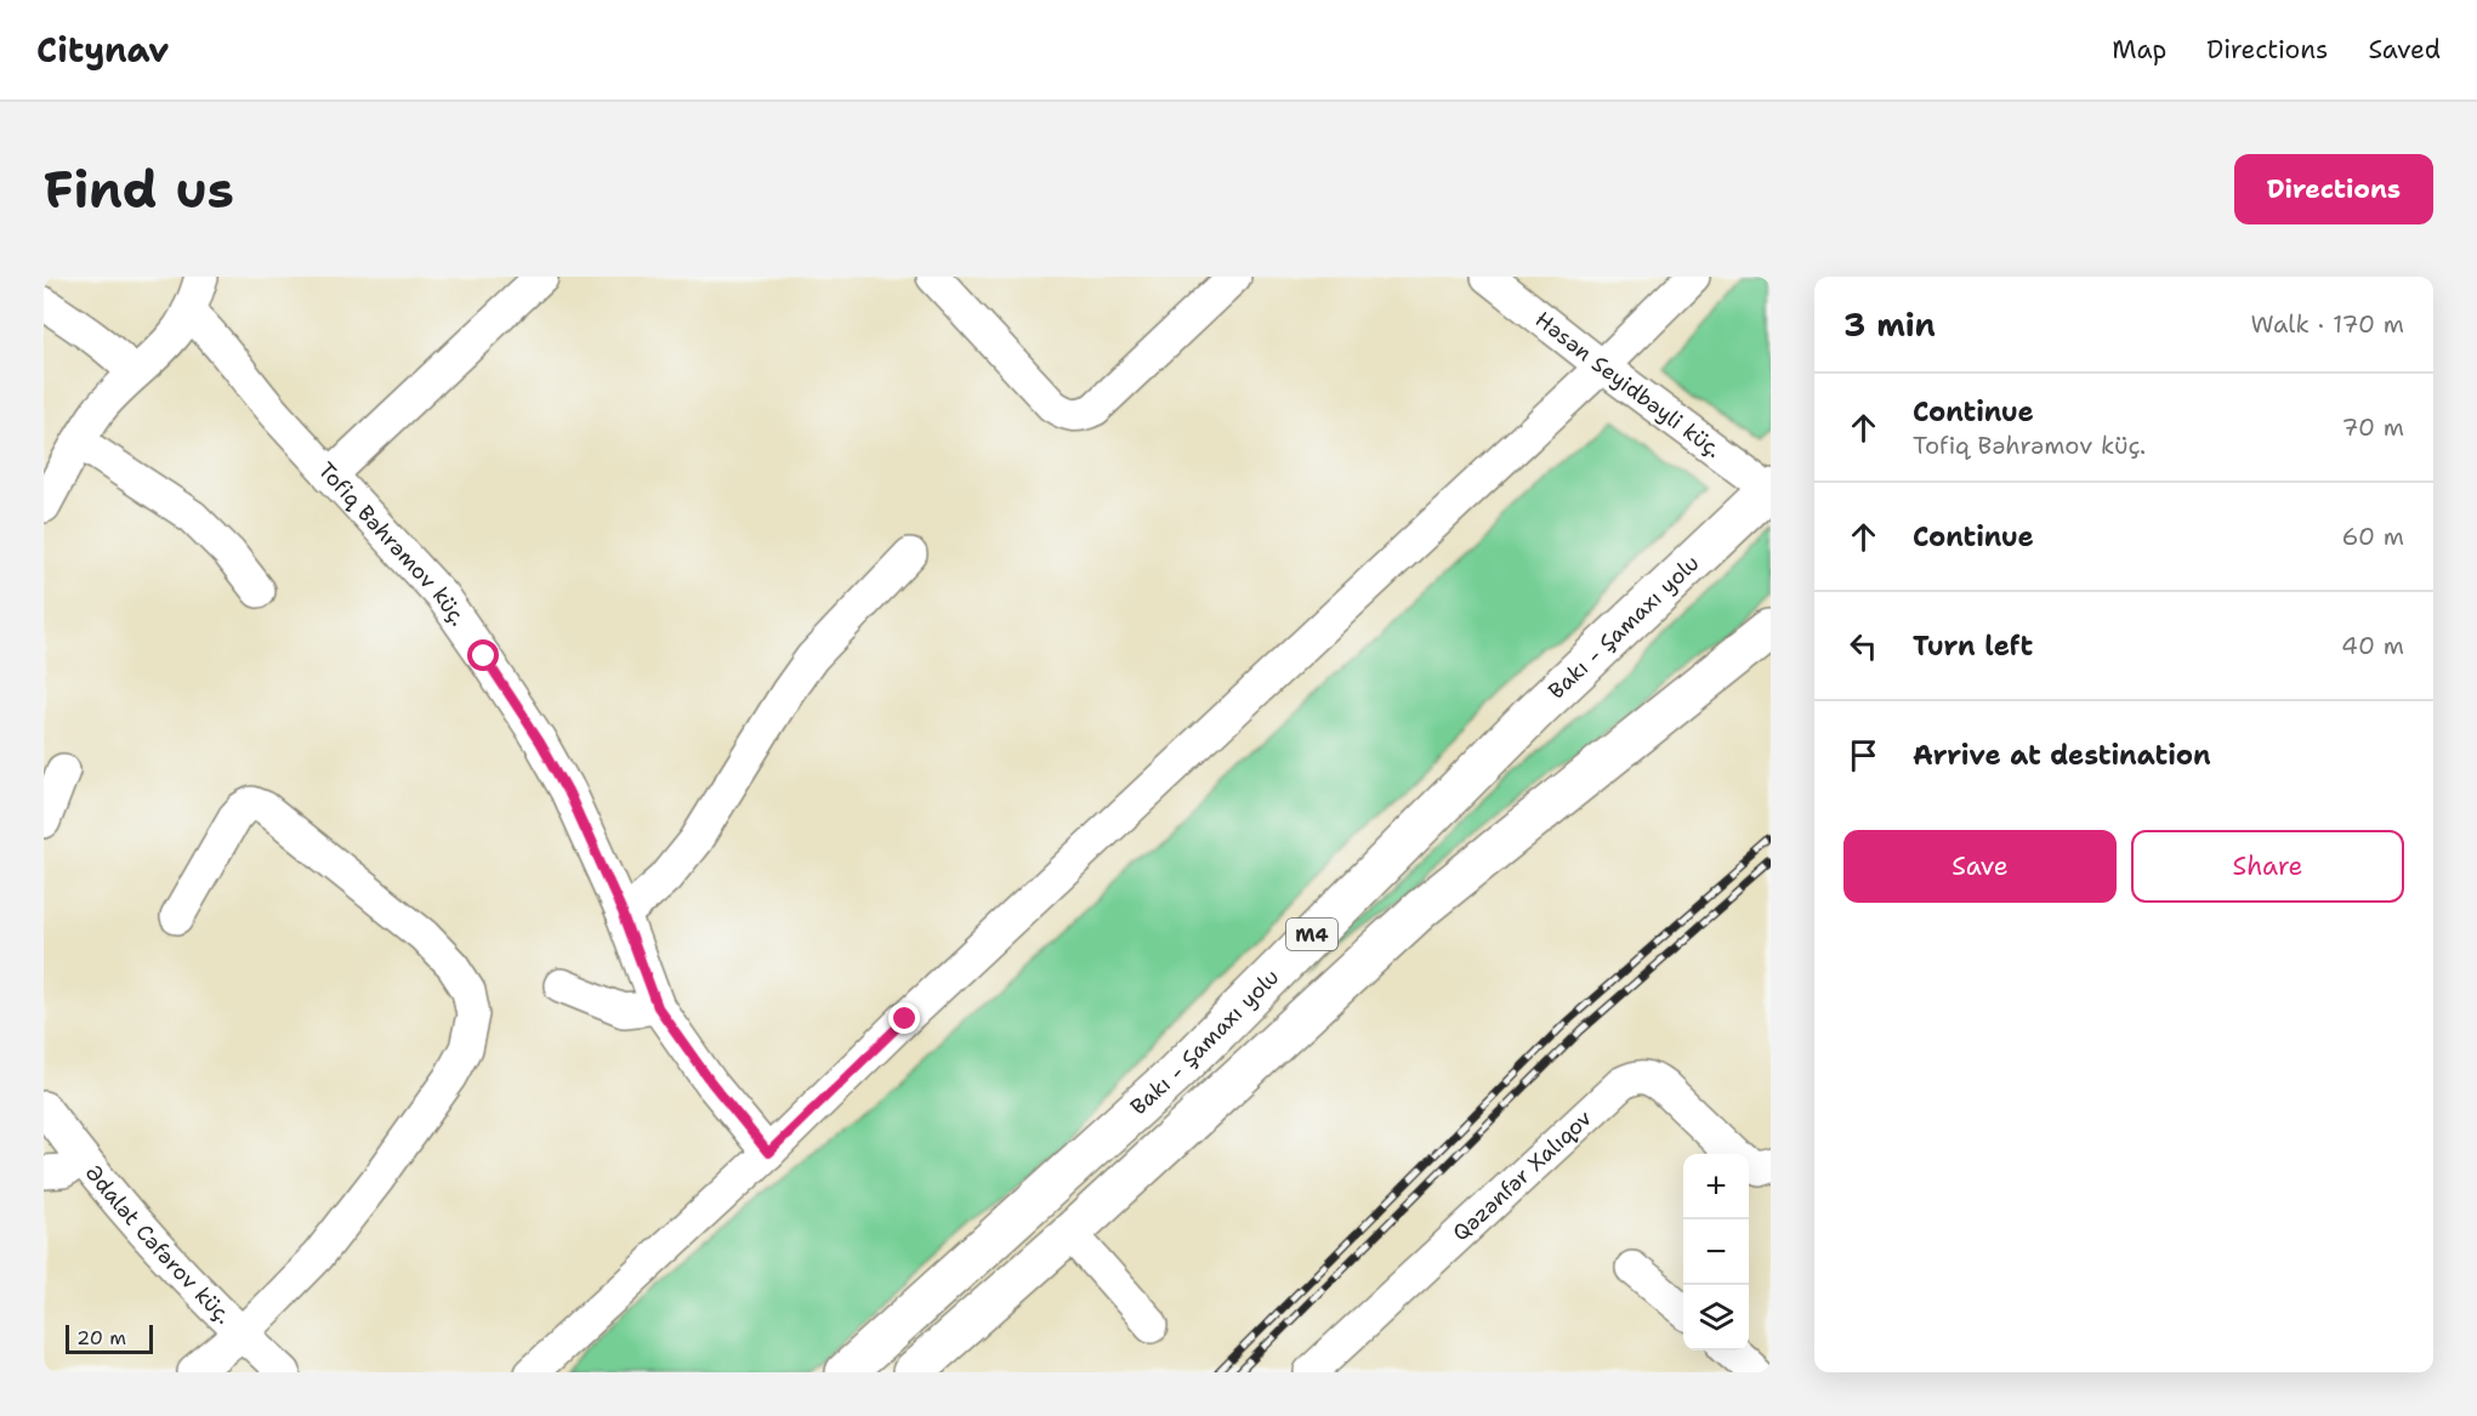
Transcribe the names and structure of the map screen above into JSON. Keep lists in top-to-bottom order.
{
  "streets": {
    "highway": ["Bakı - Şamaxı yolu", "M4"],
    "street": [
      "Həsən Seyidbəyli küç.",
      "Tofiq Bəhrəmov küç.",
      "Qəzənfər Xalıqov",
      "Ədalət Cəfərov küç."
    ]
  },
  "crossings": [
    ["Həsən Seyidbəyli küç.", "Bakı - Şamaxı yolu"]
  ],
  "scale_bar": "20 m",
  "page": {
    "header": "Citynav",
    "nav": ["Map", "Directions", "Saved"],
    "buttons": [
      "Directions",
      ["Save", "Share"]
    ],
    "title": "Find us",
    "heading": ["3 min", "Walk · 170 m"],
    "list": [
      ["Continue", "Tofiq Bəhrəmov küç.", "70 m"],
      ["Continue", "60 m"],
      ["Turn left", "40 m"],
      "Arrive at destination"
    ],
    "map_buttons": ["+", "−"],
    "scale": "20 m"
  }
}
